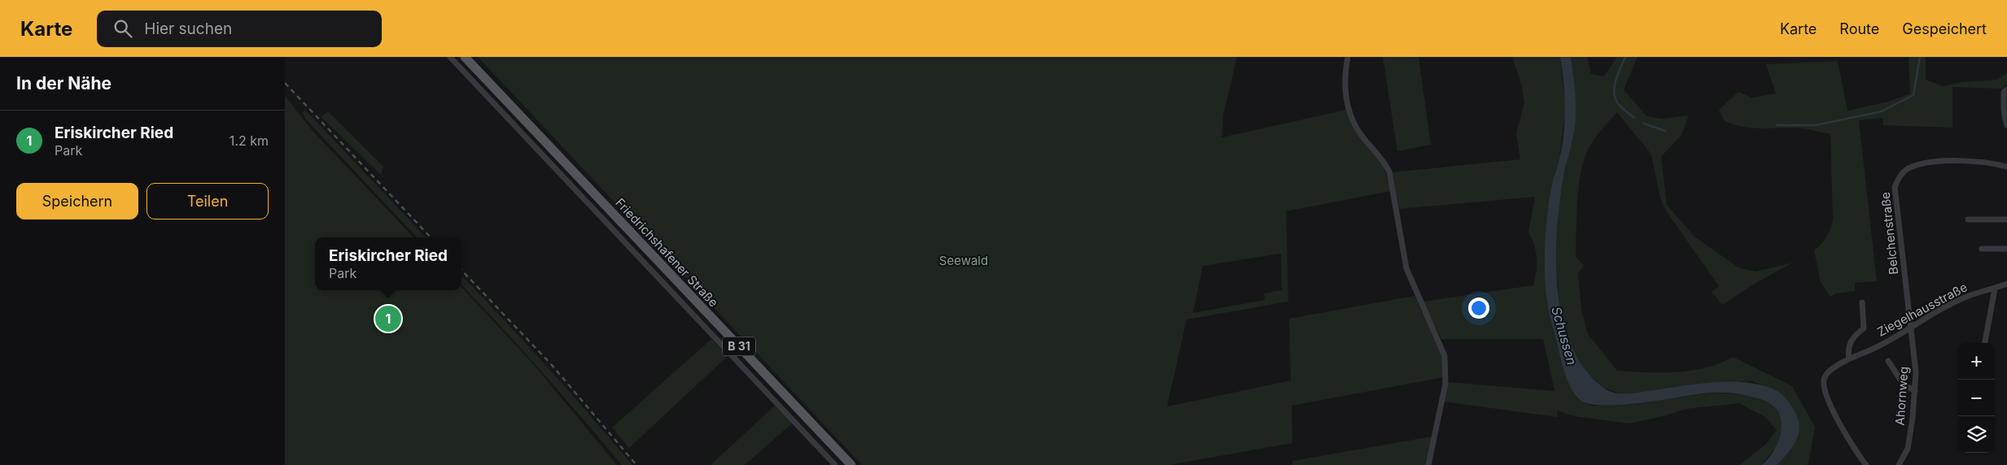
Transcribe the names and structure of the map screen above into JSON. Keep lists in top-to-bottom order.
{
  "streets": {
    "main road": ["Friedrichshafener Straße", "B 31"],
    "street": ["Belchenstraße", "Ziegelhausstraße", "Ahornweg"]
  },
  "crossings": [
    ["Belchenstraße", "Ziegelhausstraße"],
    ["Belchenstraße", "Ahornweg"],
    ["Ziegelhausstraße", "Ahornweg"]
  ],
  "water": ["Schussen"],
  "parks": ["Seewald"],
  "page": {
    "header": "Karte",
    "search": "Hier suchen",
    "nav": ["Karte", "Route", "Gespeichert"],
    "heading": "In der Nähe",
    "list": [
      {
        "mark": "1",
        "name": "Eriskircher Ried",
        "note": "Park",
        "value": "1.2 km"
      }
    ],
    "buttons": ["Speichern", "Teilen"],
    "popup": ["Eriskircher Ried", "Park"],
    "pins": "1",
    "map_buttons": ["+", "−"]
  }
}
